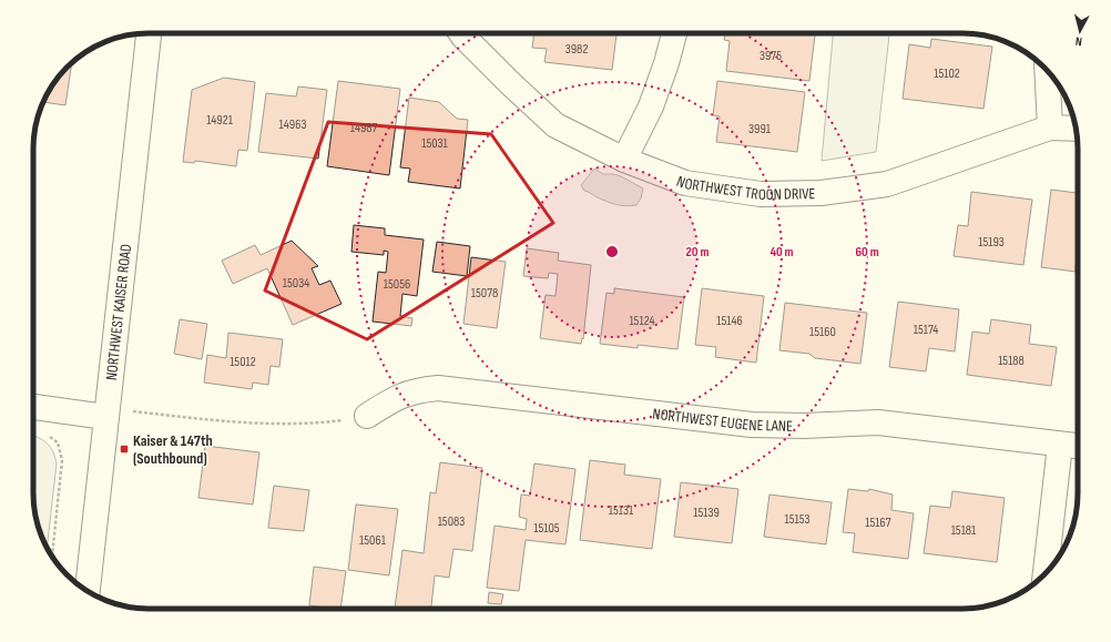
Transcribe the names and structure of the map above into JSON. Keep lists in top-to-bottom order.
{
  "streets": {
    "street": ["NORTHWEST TROON DRIVE", "NORTHWEST KAISER ROAD", "NORTHWEST EUGENE LANE"]
  },
  "places": {
    "transit": ["Kaiser & 147th (Southbound)"]
  },
  "house_numbers": [
    "3982",
    "3975",
    "15102",
    "14921",
    "14963",
    "14987",
    "3991",
    "15031",
    "15193",
    "15034",
    "15056",
    "15078",
    "15124",
    "15146",
    "15174",
    "15160",
    "15188",
    "15012",
    "15131",
    "15139",
    "15153",
    "15083",
    "15167",
    "15105",
    "15181",
    "15061"
  ],
  "north": "bottom",
  "rings": ["20 m", "40 m", "60 m"]
}
